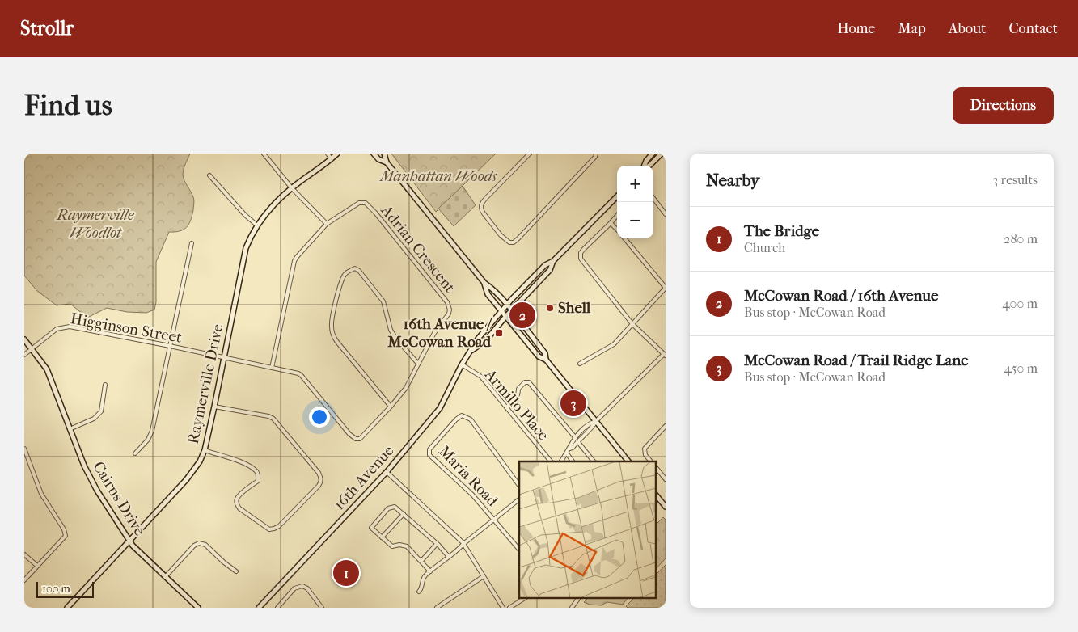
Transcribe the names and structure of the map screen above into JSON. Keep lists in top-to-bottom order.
{
  "streets": {
    "main road": ["Raymerville Drive", "16th Avenue", "Cairns Drive"],
    "street": [
      "Adrian Crescent",
      "Higginson Street",
      "Armillo Place",
      "Maria Road"
    ]
  },
  "crossings": [
    ["Adrian Crescent", "Higginson Street"],
    ["Adrian Crescent", "Raymerville Drive"],
    ["Higginson Street", "Raymerville Drive"],
    ["Higginson Street", "Cairns Drive"],
    ["Raymerville Drive", "Cairns Drive"],
    ["Armillo Place", "16th Avenue"]
  ],
  "parks": ["Manhattan Woods", "Raymerville Woodlot"],
  "places": {
    "other": ["Shell"],
    "transit": ["16th Avenue / McCowan Road"]
  },
  "scale_bar": "100 m",
  "page": {
    "header": "Strollr",
    "nav": [
      "Home",
      "Map",
      "About",
      "Contact"
    ],
    "buttons": "Directions",
    "title": "Find us",
    "heading": ["Nearby", "3 results"],
    "map_buttons": ["+", "−"],
    "list": [
      {
        "mark": "1",
        "name": "The Bridge",
        "note": "Church",
        "value": "280 m"
      },
      {
        "mark": "2",
        "name": "McCowan Road / 16th Avenue",
        "note": "Bus stop · McCowan Road",
        "value": "400 m"
      },
      {
        "mark": "3",
        "name": "McCowan Road / Trail Ridge Lane",
        "note": "Bus stop · McCowan Road",
        "value": "450 m"
      }
    ],
    "pins": ["2", "3", "1"],
    "scale": "100 m"
  }
}
